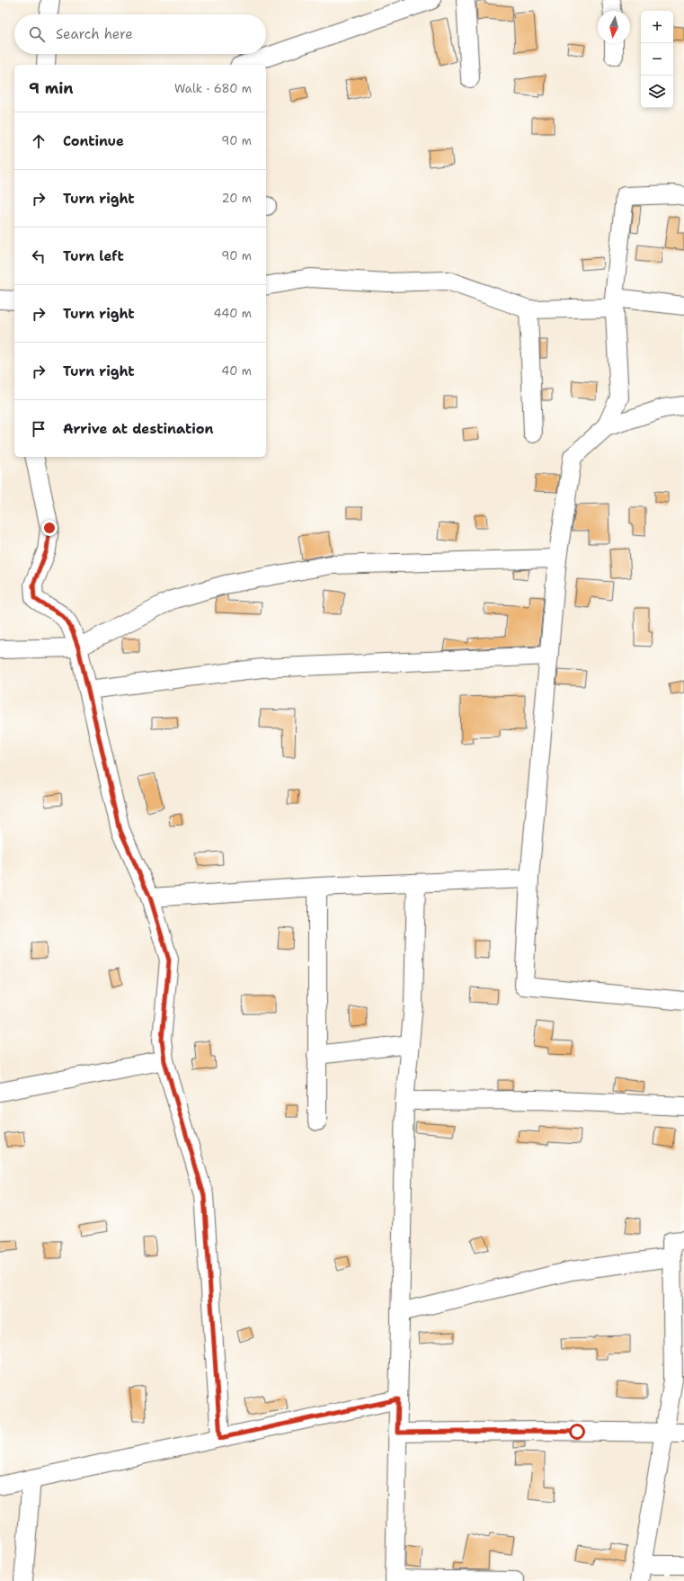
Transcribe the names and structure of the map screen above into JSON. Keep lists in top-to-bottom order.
{
  "north": "bottom",
  "page": {
    "map_buttons": ["+", "−"],
    "search": "Search here",
    "heading": ["9 min", "Walk · 680 m"],
    "list": [
      ["Continue", "90 m"],
      ["Turn right", "20 m"],
      ["Turn left", "90 m"],
      ["Turn right", "440 m"],
      ["Turn right", "40 m"],
      "Arrive at destination"
    ]
  }
}
